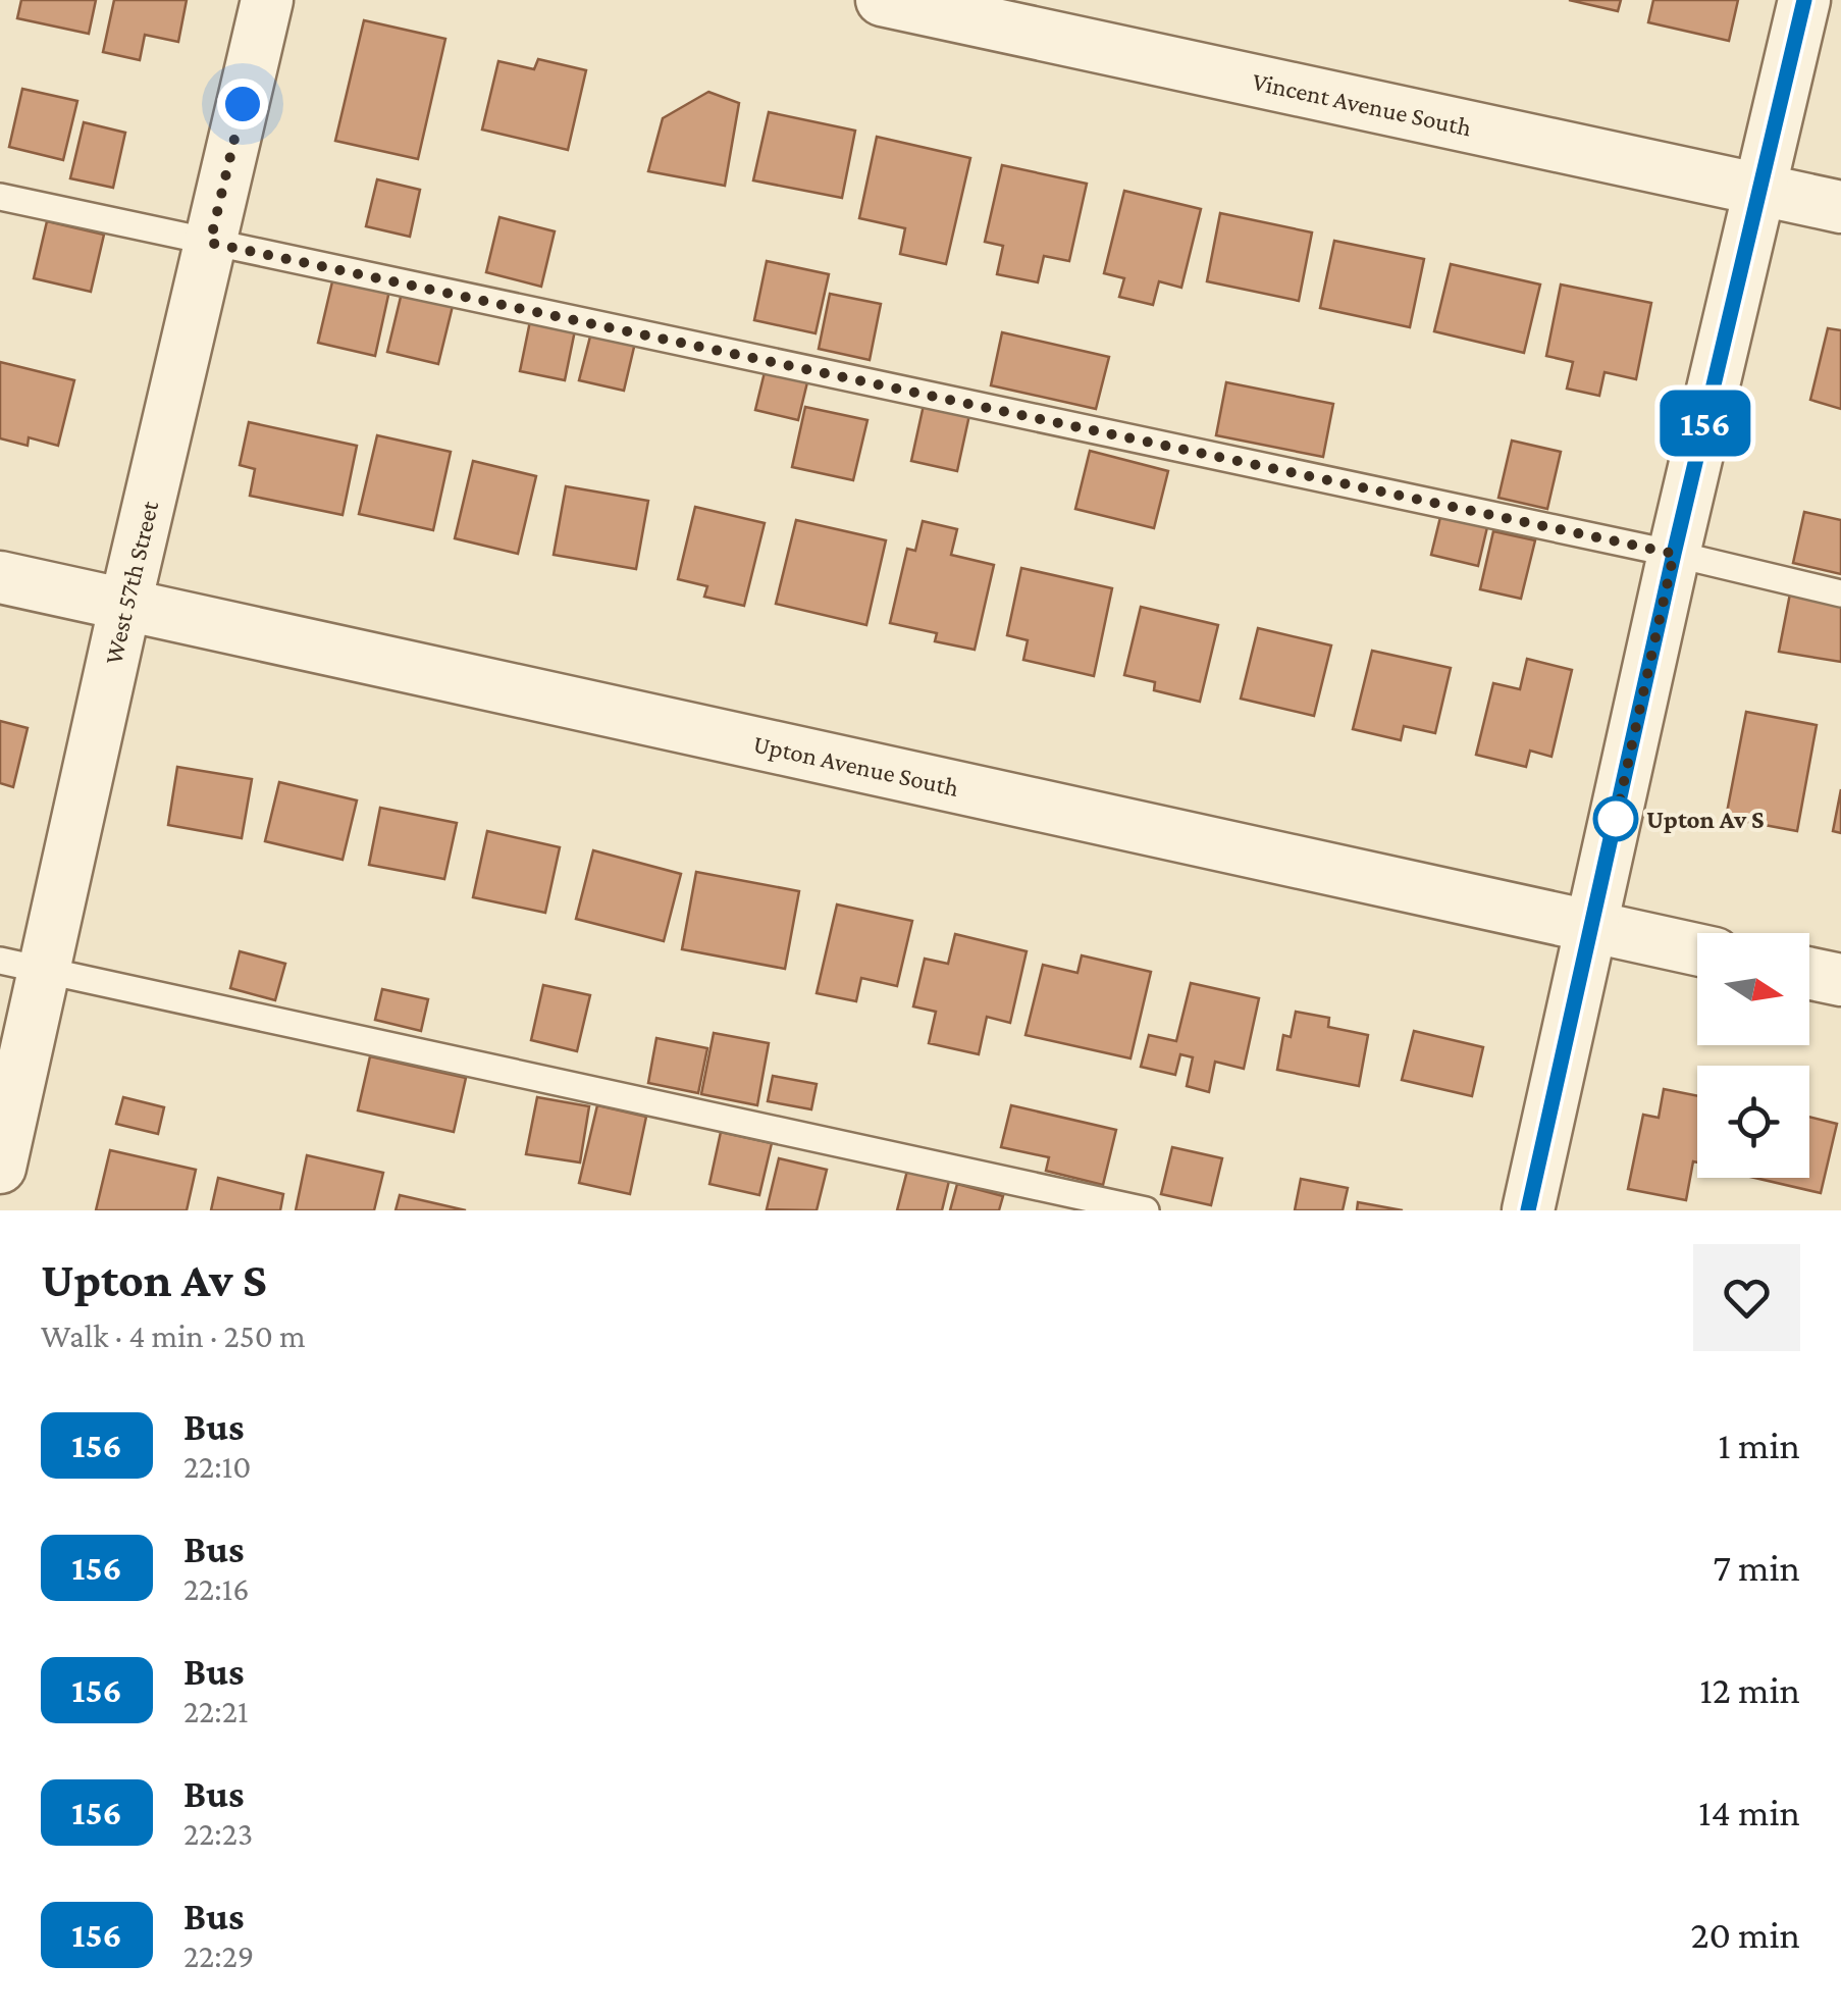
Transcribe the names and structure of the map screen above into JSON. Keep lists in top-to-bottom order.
{
  "streets": {
    "street": ["Vincent Avenue South", "West 57th Street", "Upton Avenue South"]
  },
  "crossings": [
    ["West 57th Street", "Upton Avenue South"]
  ],
  "places": ["Upton Av S"],
  "lines": ["bus line 156"],
  "north": "right",
  "page": {
    "on_map": "156",
    "heading": ["Upton Av S", "Walk · 4 min · 250 m"],
    "list": [
      {
        "mark": "156",
        "name": "Bus",
        "note": "22:10",
        "value": "1 min"
      },
      {
        "mark": "156",
        "name": "Bus",
        "note": "22:16",
        "value": "7 min"
      },
      {
        "mark": "156",
        "name": "Bus",
        "note": "22:21",
        "value": "12 min"
      },
      {
        "mark": "156",
        "name": "Bus",
        "note": "22:23",
        "value": "14 min"
      },
      {
        "mark": "156",
        "name": "Bus",
        "note": "22:29",
        "value": "20 min"
      }
    ]
  }
}
